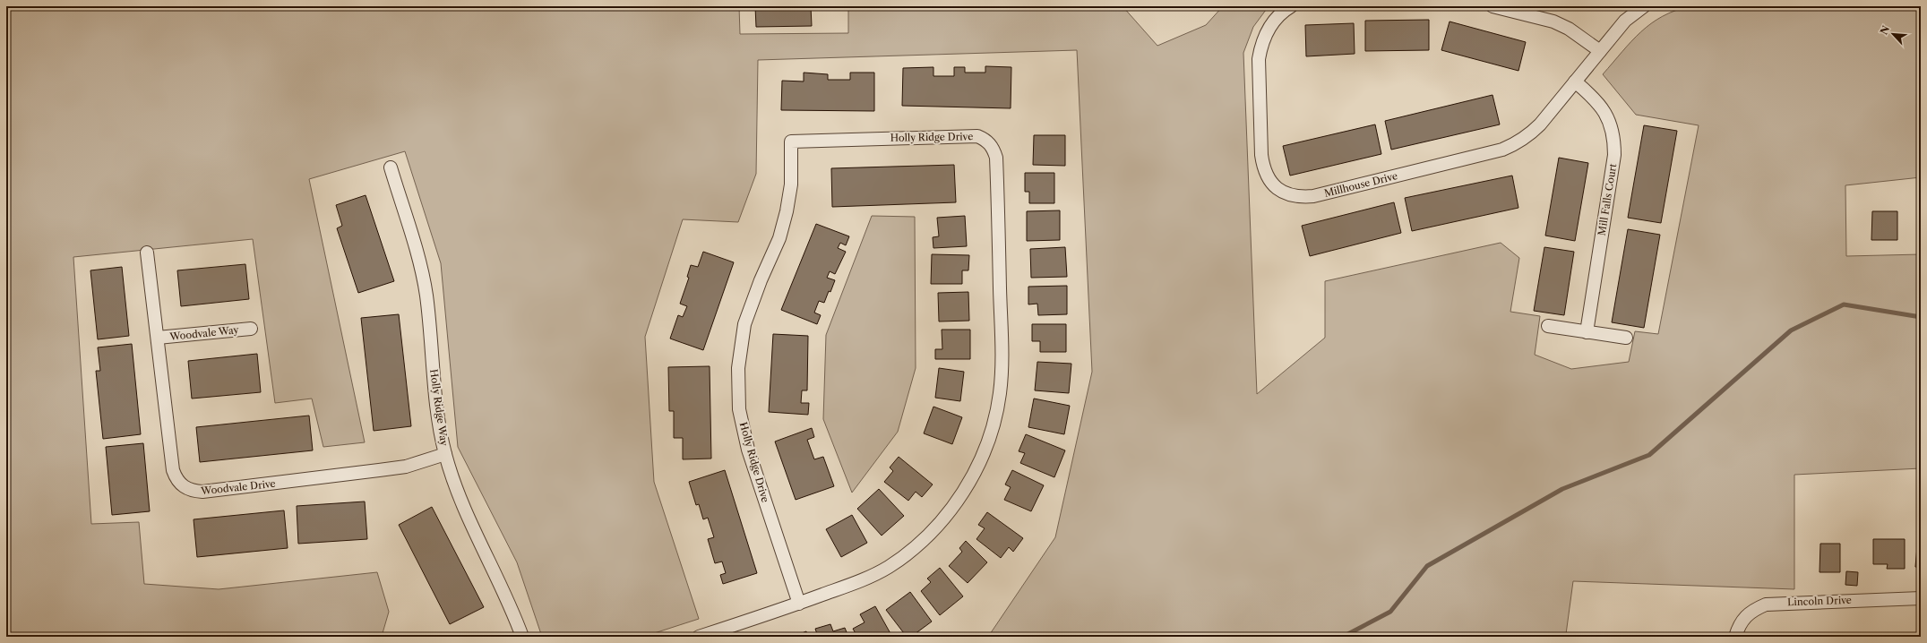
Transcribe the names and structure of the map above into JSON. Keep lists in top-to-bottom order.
{
  "streets": {
    "street": [
      "Holly Ridge Drive",
      "Millhouse Drive",
      "Mill Falls Court",
      "Woodvale Way",
      "Holly Ridge Way",
      "Woodvale Drive",
      "Lincoln Drive"
    ]
  },
  "crossings": [
    ["Millhouse Drive", "Mill Falls Court"],
    ["Woodvale Way", "Woodvale Drive"],
    ["Holly Ridge Way", "Woodvale Drive"]
  ],
  "north": "top left"
}
